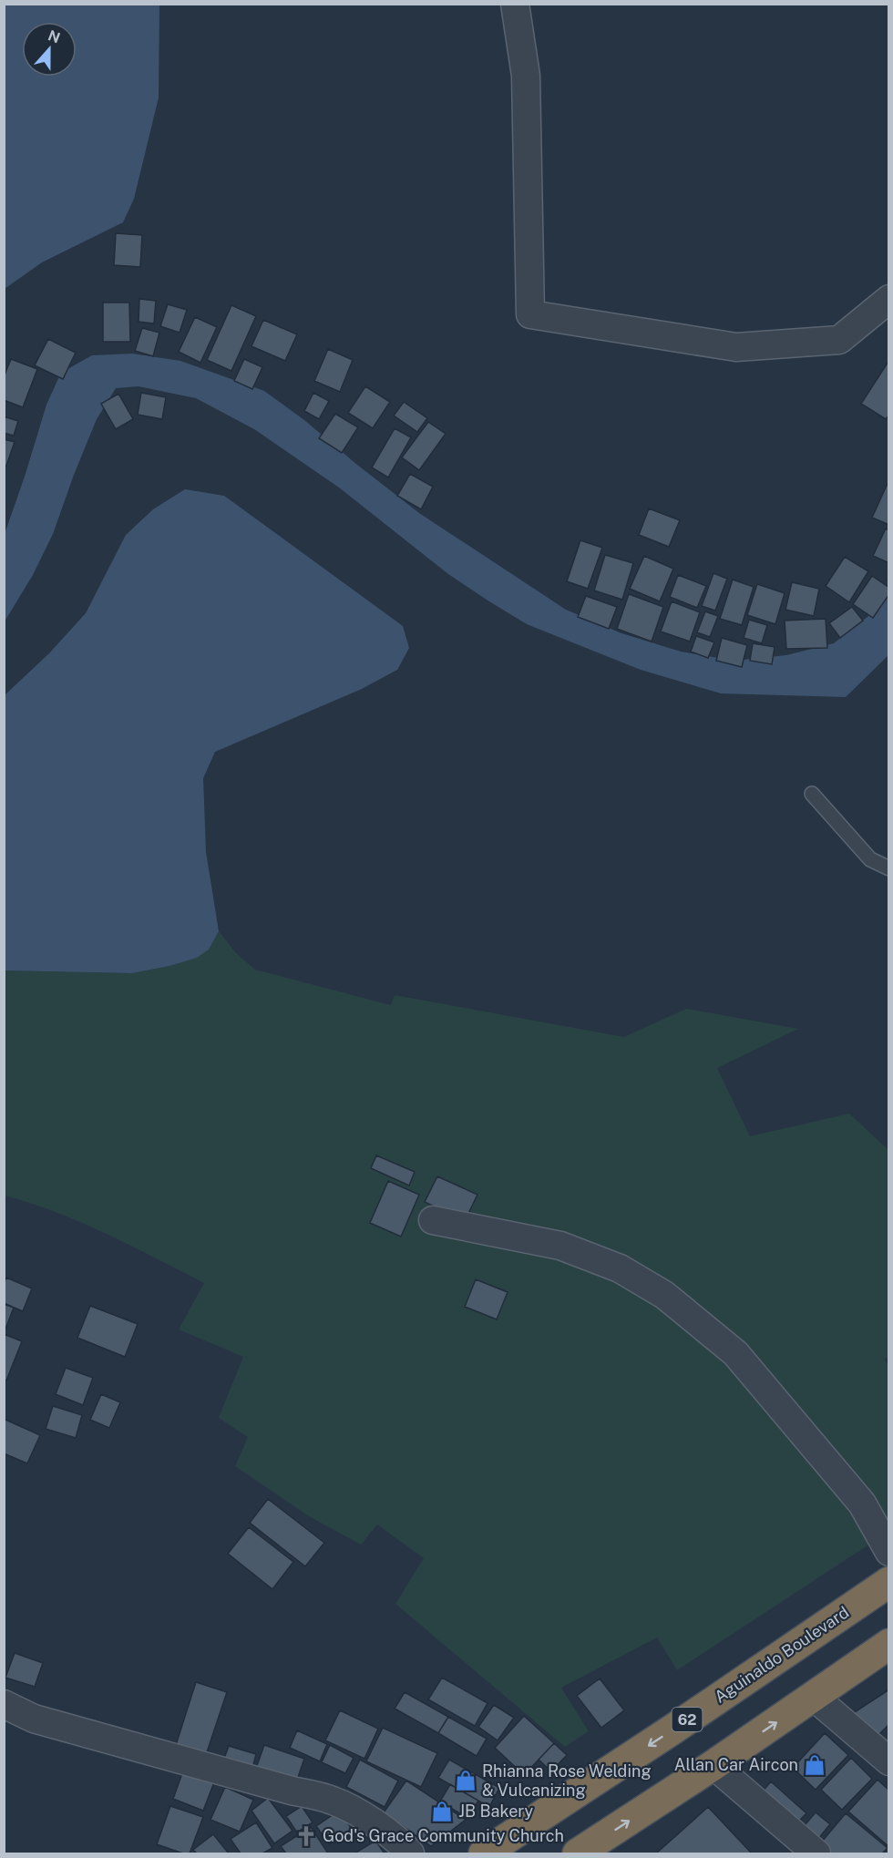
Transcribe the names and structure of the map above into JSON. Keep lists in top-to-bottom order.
{
  "streets": {
    "highway": ["Aguinaldo Boulevard", "62"]
  },
  "places": {
    "shop": ["Allan Car Aircon", "Rhianna Rose Welding & Vulcanizing", "JB Bakery"],
    "church": ["God's Grace Community Church"]
  },
  "north": "top"
}
